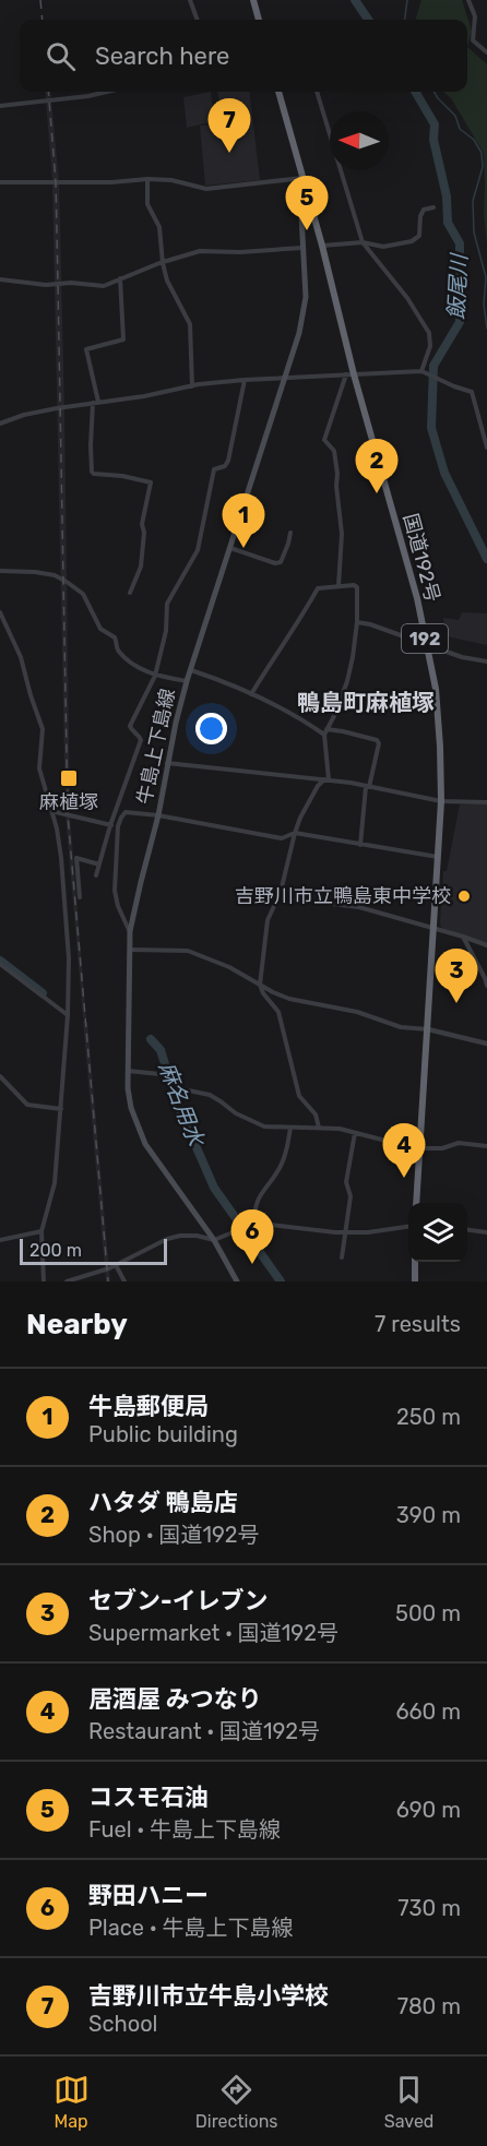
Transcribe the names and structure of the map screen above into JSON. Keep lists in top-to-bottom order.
{
  "streets": {
    "highway": ["国道192号", "192"],
    "main road": ["牛島上下島線"]
  },
  "crossings": [
    ["国道192号", "牛島上下島線"]
  ],
  "districts": ["鴨島町麻植塚"],
  "water": ["飯尾川", "麻名用水"],
  "places": {
    "transit": ["麻植塚"],
    "other": ["吉野川市立鴨島東中学校"]
  },
  "scale_bar": "200 m",
  "north": "left",
  "page": {
    "search": "Search here",
    "pins": [
      "7",
      "5",
      "2",
      "1",
      "3",
      "4",
      "6"
    ],
    "scale": "200 m",
    "heading": ["Nearby", "7 results"],
    "list": [
      {
        "mark": "1",
        "name": "牛島郵便局",
        "note": "Public building",
        "value": "250 m"
      },
      {
        "mark": "2",
        "name": "ハタダ 鴨島店",
        "note": "Shop · 国道192号",
        "value": "390 m"
      },
      {
        "mark": "3",
        "name": "セブン-イレブン",
        "note": "Supermarket · 国道192号",
        "value": "500 m"
      },
      {
        "mark": "4",
        "name": "居酒屋 みつなり",
        "note": "Restaurant · 国道192号",
        "value": "660 m"
      },
      {
        "mark": "5",
        "name": "コスモ石油",
        "note": "Fuel · 牛島上下島線",
        "value": "690 m"
      },
      {
        "mark": "6",
        "name": "野田ハニー",
        "note": "Place · 牛島上下島線",
        "value": "730 m"
      },
      {
        "mark": "7",
        "name": "吉野川市立牛島小学校",
        "note": "School",
        "value": "780 m"
      }
    ],
    "nav": ["Map", "Directions", "Saved"]
  }
}
